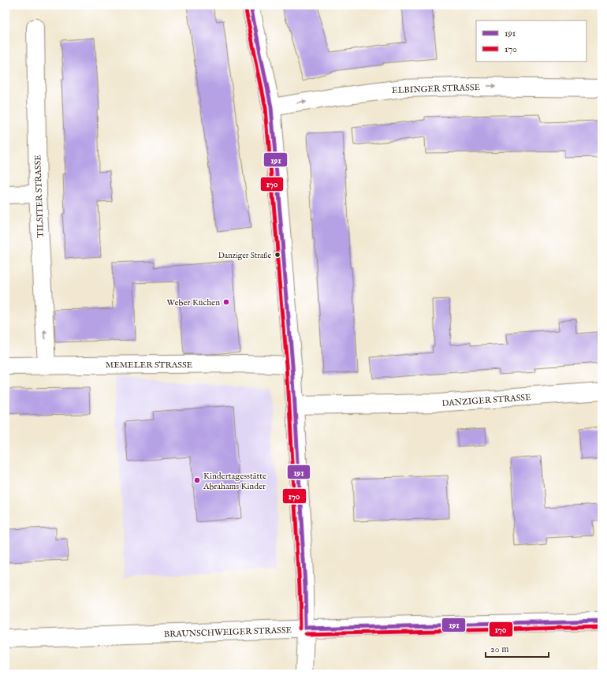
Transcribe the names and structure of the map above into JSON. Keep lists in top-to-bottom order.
{
  "streets": {
    "street": [
      "ELBINGER STRASSE",
      "TILSITER STRASSE",
      "MEMELER STRASSE",
      "DANZIGER STRASSE",
      "BRAUNSCHWEIGER STRASSE"
    ]
  },
  "crossings": [
    ["TILSITER STRASSE", "MEMELER STRASSE"]
  ],
  "one_way": ["ELBINGER STRASSE", "TILSITER STRASSE"],
  "places": ["Danziger Straße", "Weber Küchen", "Kindertagesstätte Abrahams Kinder"],
  "lines": ["transit line 191", "transit line 170"],
  "legend": ["191", "170"],
  "scale_bar": "20 m"
}
